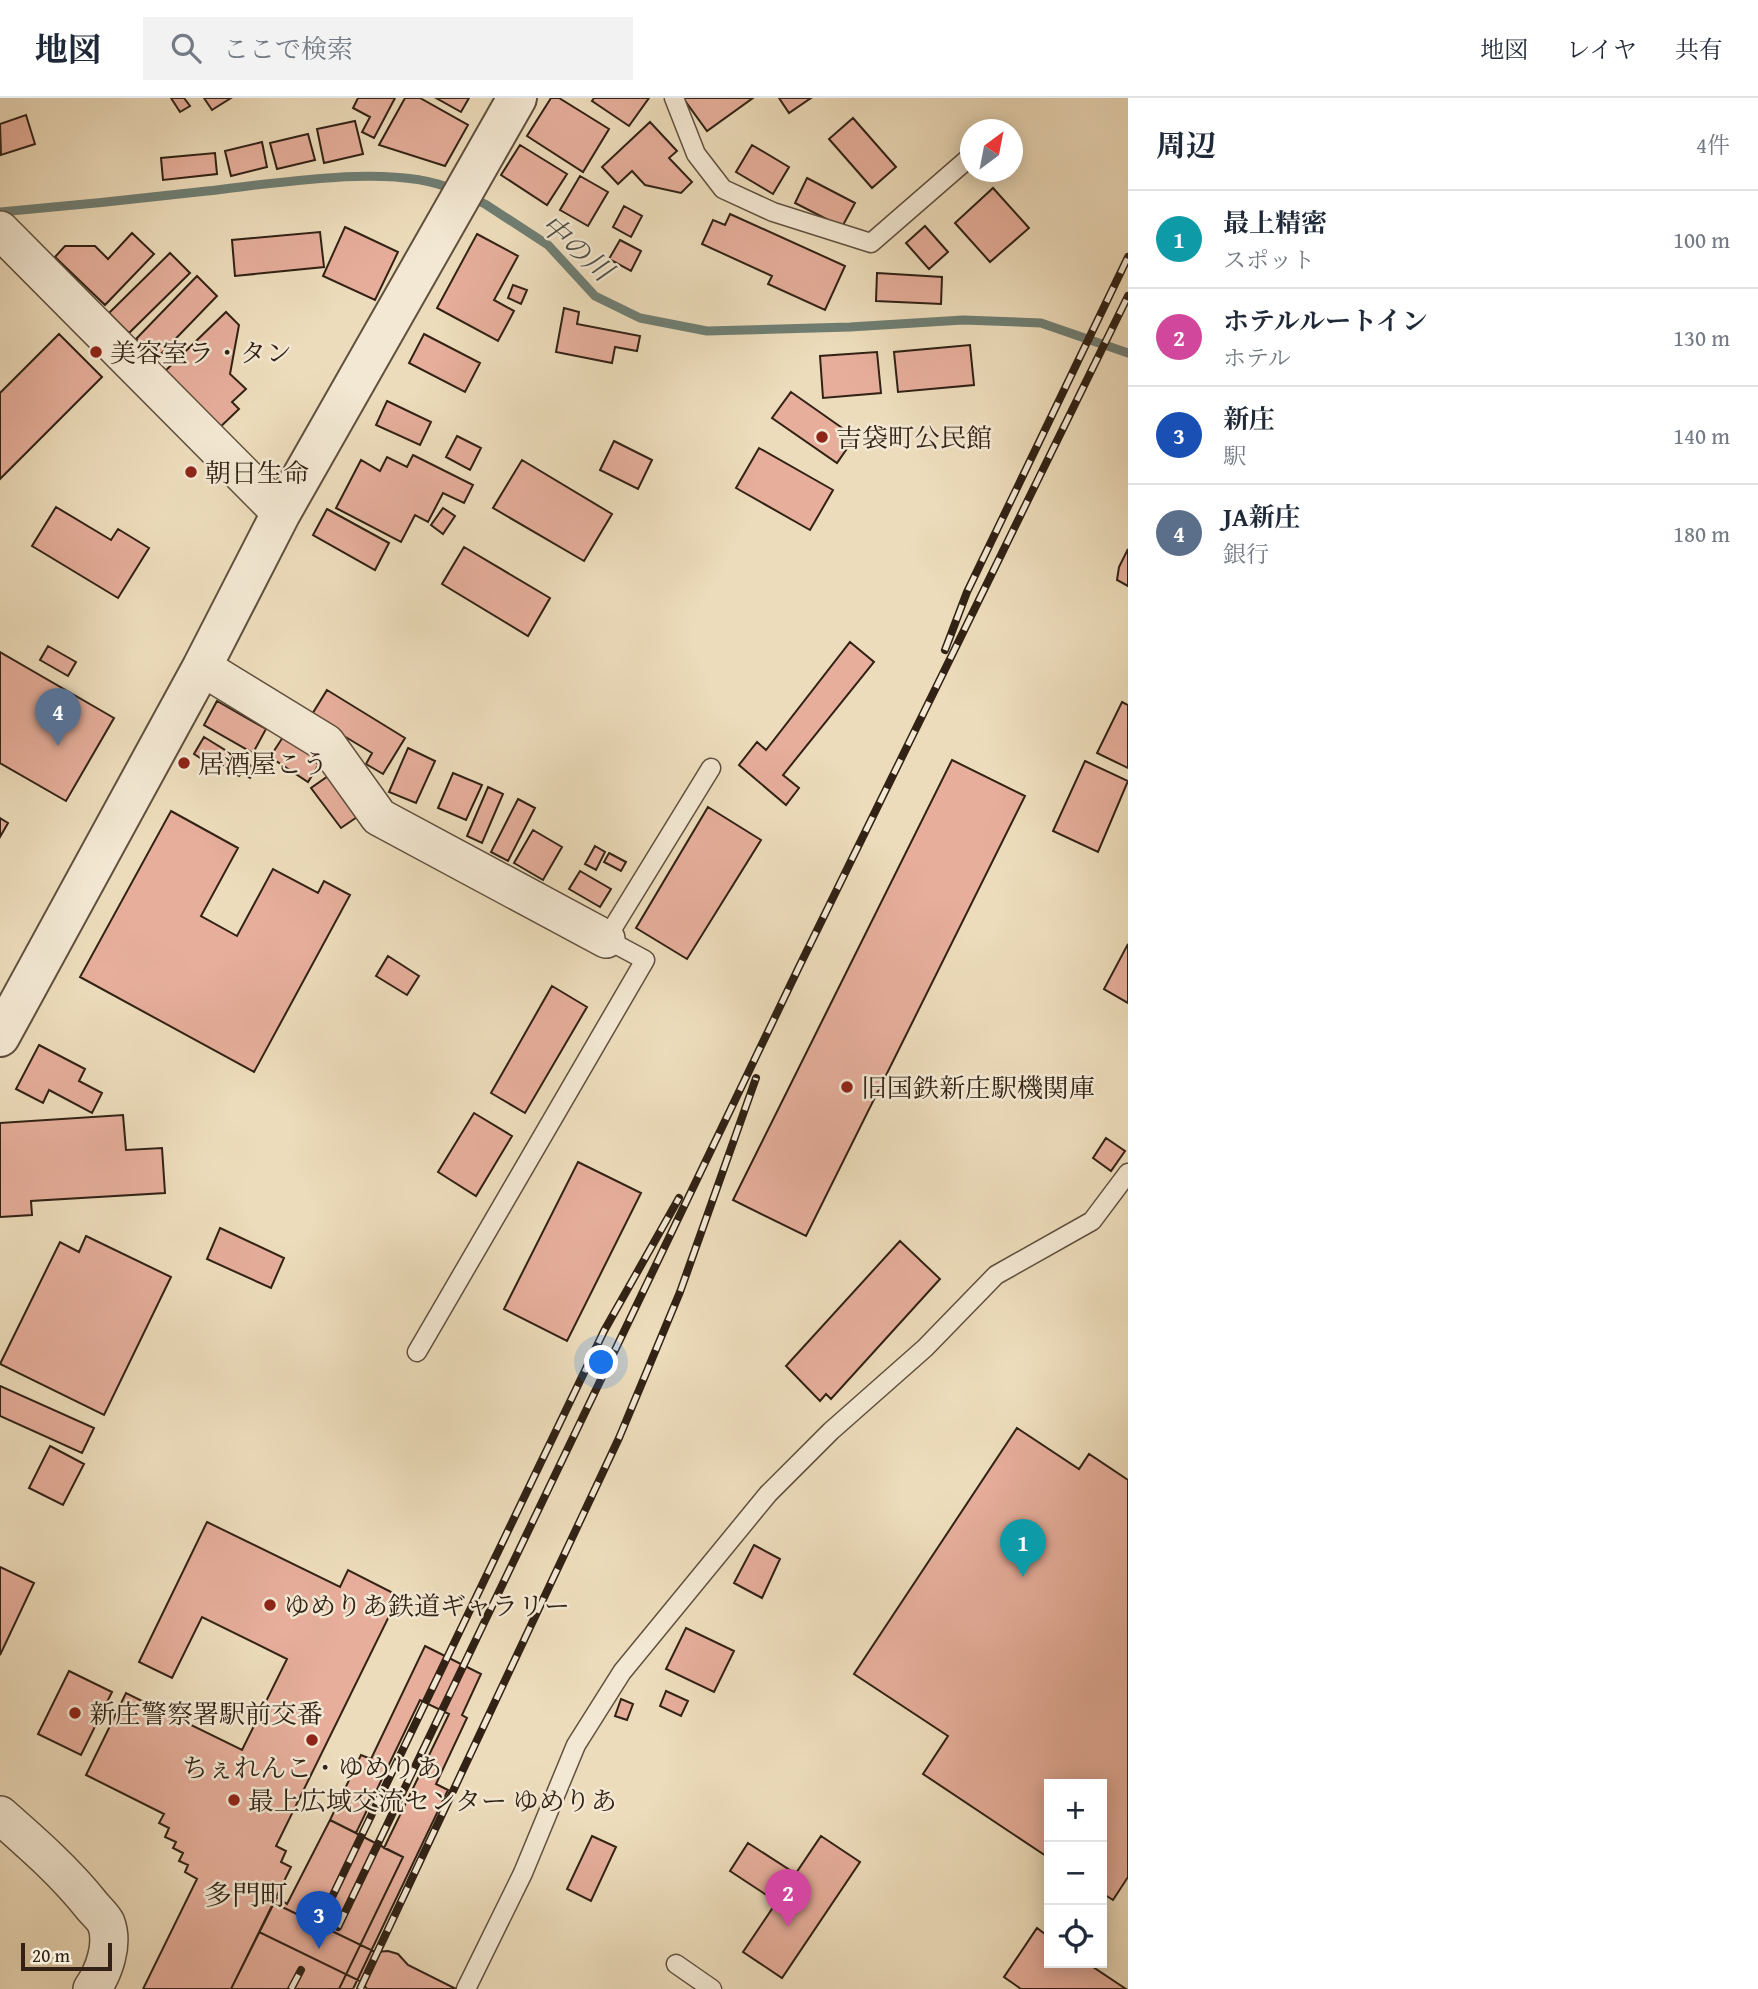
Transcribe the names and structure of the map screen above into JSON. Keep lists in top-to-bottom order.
{
  "districts": ["多門町"],
  "water": ["中の川"],
  "places": [
    "美容室ラ・タン",
    "吉袋町公民館",
    "朝日生命",
    "居酒屋こう",
    "旧国鉄新庄駅機関庫",
    "ゆめりあ鉄道ギャラリー",
    "新庄警察署駅前交番",
    "ちぇれんこ・ゆめりあ",
    "最上広域交流センター ゆめりあ"
  ],
  "scale_bar": "20 m",
  "north": "top right",
  "page": {
    "header": "地図",
    "search": "ここで検索",
    "nav": ["地図", "レイヤ", "共有"],
    "heading": ["周辺", "4件"],
    "list": [
      {
        "mark": "1",
        "name": "最上精密",
        "note": "スポット",
        "value": "100 m"
      },
      {
        "mark": "2",
        "name": "ホテルルートイン",
        "note": "ホテル",
        "value": "130 m"
      },
      {
        "mark": "3",
        "name": "新庄",
        "note": "駅",
        "value": "140 m"
      },
      {
        "mark": "4",
        "name": "JA新庄",
        "note": "銀行",
        "value": "180 m"
      }
    ],
    "pins": [
      "4",
      "1",
      "2",
      "3"
    ],
    "map_buttons": ["+", "−"],
    "scale": "20 m"
  }
}
